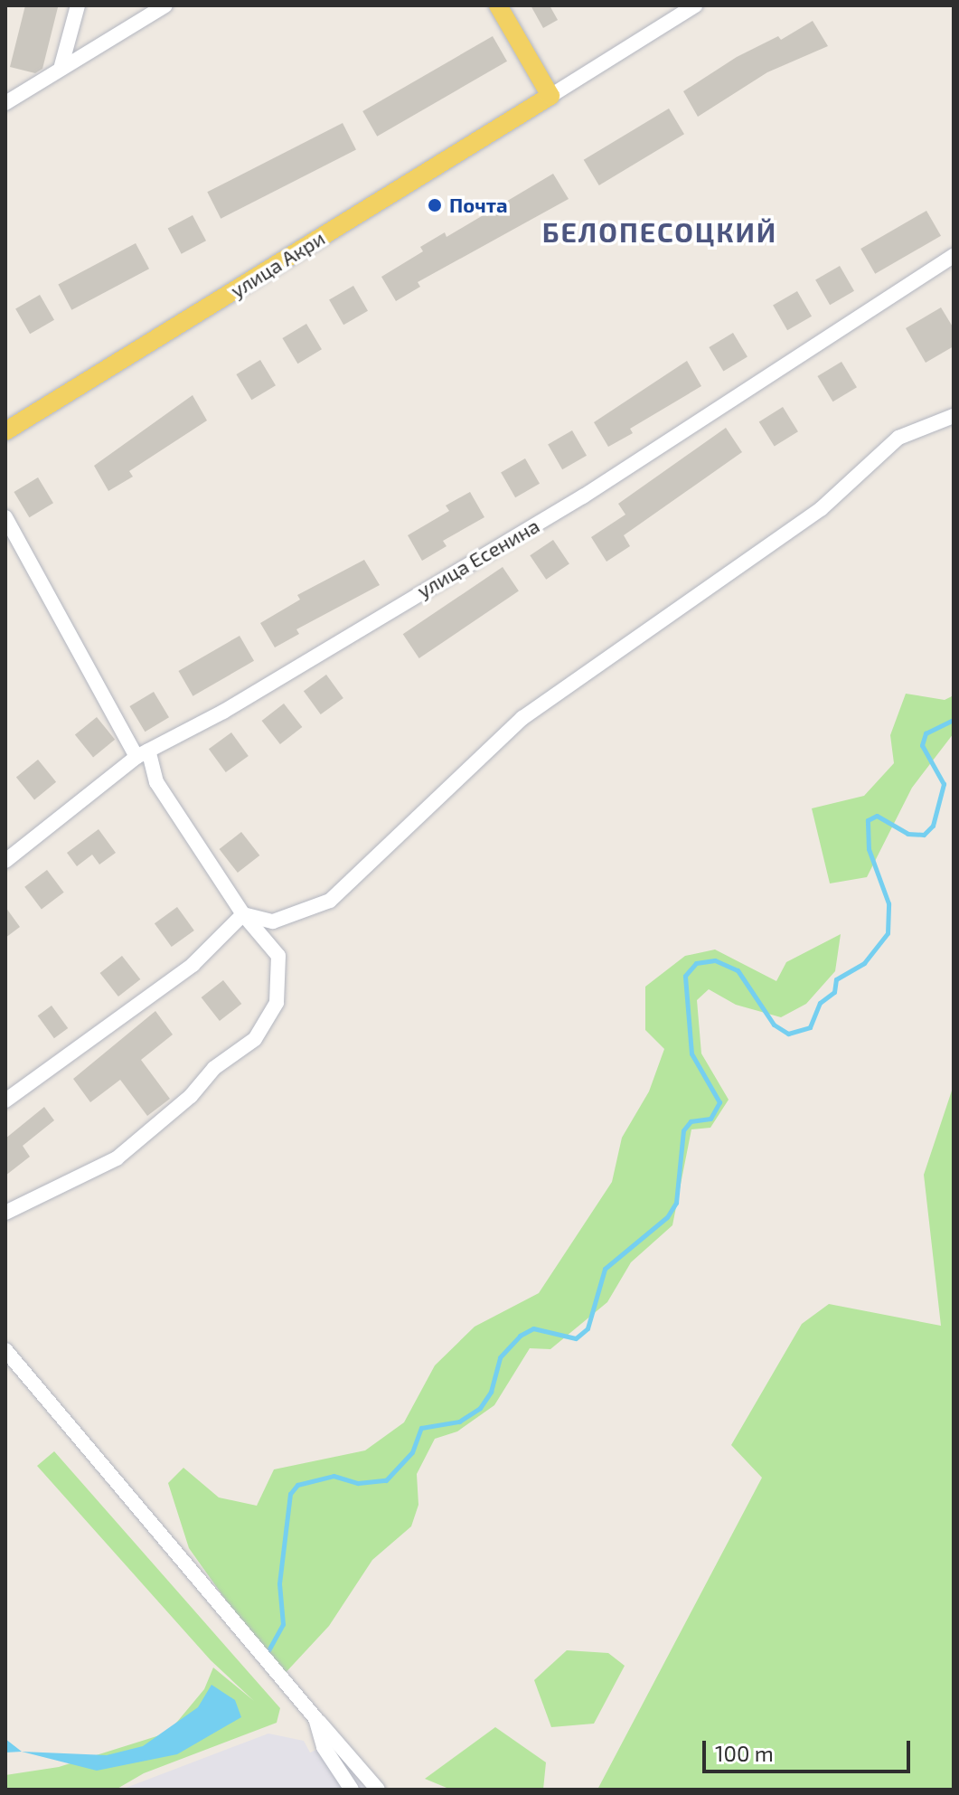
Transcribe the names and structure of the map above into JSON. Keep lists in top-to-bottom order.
{
  "streets": {
    "main road": ["улица Акри"],
    "street": ["улица Есенина"]
  },
  "districts": ["БЕЛОПЕСОЦКИЙ"],
  "places": ["Почта"],
  "scale_bar": "100 m"
}
